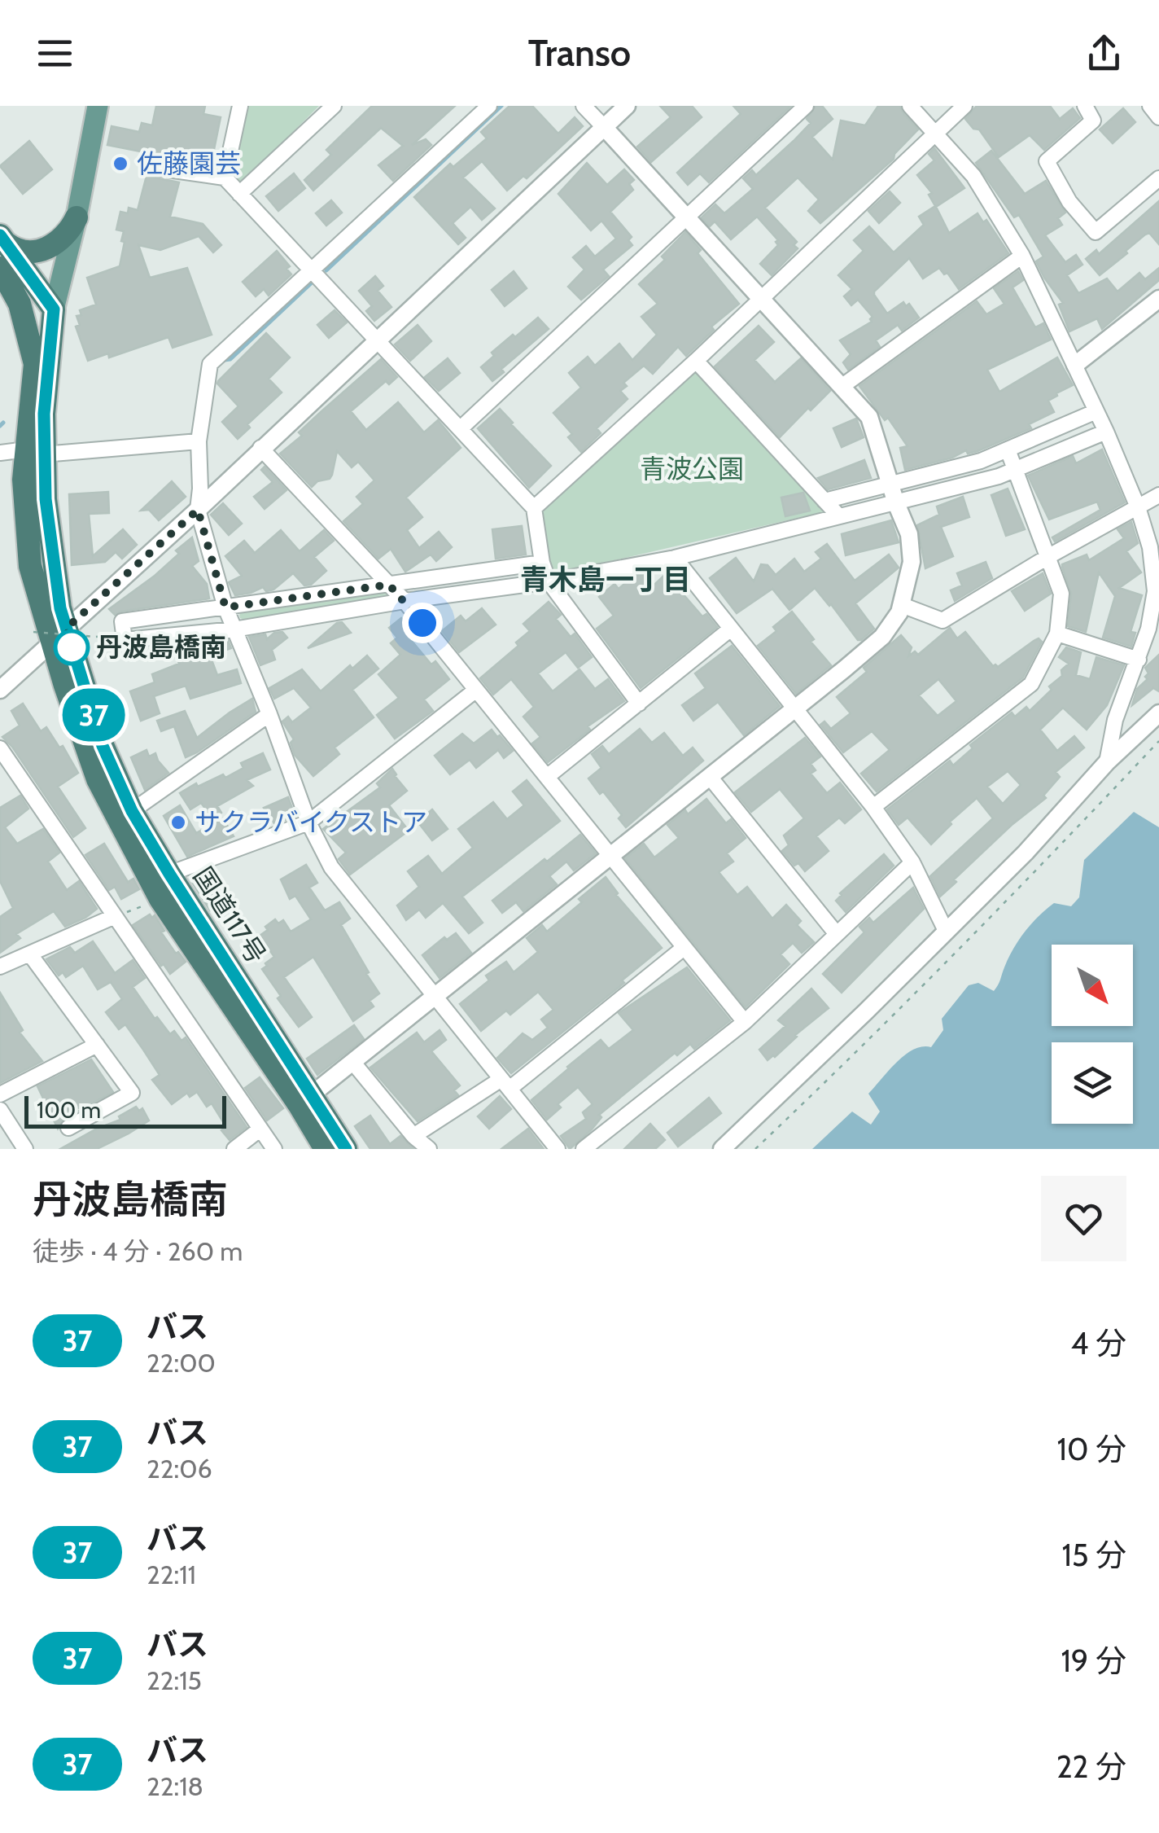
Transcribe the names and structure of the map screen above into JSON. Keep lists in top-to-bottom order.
{
  "streets": {
    "highway": ["国道117号"]
  },
  "districts": ["青木島一丁目"],
  "parks": ["青波公園"],
  "places": ["佐藤園芸", "丹波島橋南", "サクラバイクストア"],
  "lines": ["bus line 37"],
  "scale_bar": "100 m",
  "north": "bottom right",
  "page": {
    "header": "Transo",
    "on_map": "37",
    "scale": "100 m",
    "heading": ["丹波島橋南", "徒歩 · 4 分 · 260 m"],
    "list": [
      {
        "mark": "37",
        "name": "バス",
        "note": "22:00",
        "value": "4 分"
      },
      {
        "mark": "37",
        "name": "バス",
        "note": "22:06",
        "value": "10 分"
      },
      {
        "mark": "37",
        "name": "バス",
        "note": "22:11",
        "value": "15 分"
      },
      {
        "mark": "37",
        "name": "バス",
        "note": "22:15",
        "value": "19 分"
      },
      {
        "mark": "37",
        "name": "バス",
        "note": "22:18",
        "value": "22 分"
      }
    ]
  }
}
